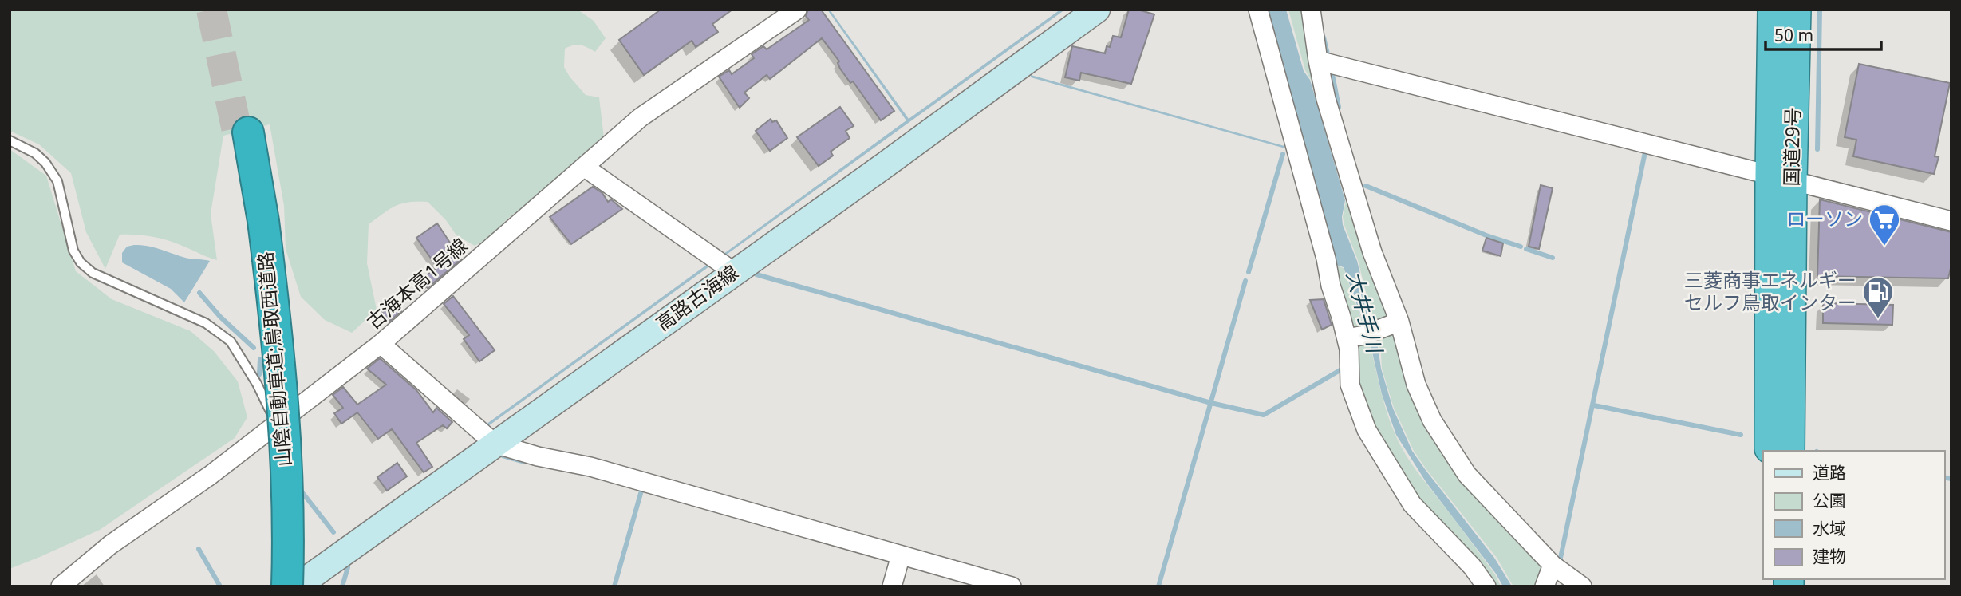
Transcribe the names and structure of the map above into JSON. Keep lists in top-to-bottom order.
{
  "streets": {
    "highway": ["国道29号", "山陰自動車道;鳥取西道路"],
    "main road": ["高路古海線"],
    "street": ["古海本高1号線"]
  },
  "crossings": [
    ["高路古海線", "山陰自動車道;鳥取西道路"]
  ],
  "water": ["大井手川"],
  "places": {
    "supermarket": ["ローソン"],
    "fuel station": ["三菱商事エネルギー セルフ鳥取インター"]
  },
  "legend": [
    "道路",
    "公園",
    "水域",
    "建物"
  ],
  "scale_bar": "50 m"
}
